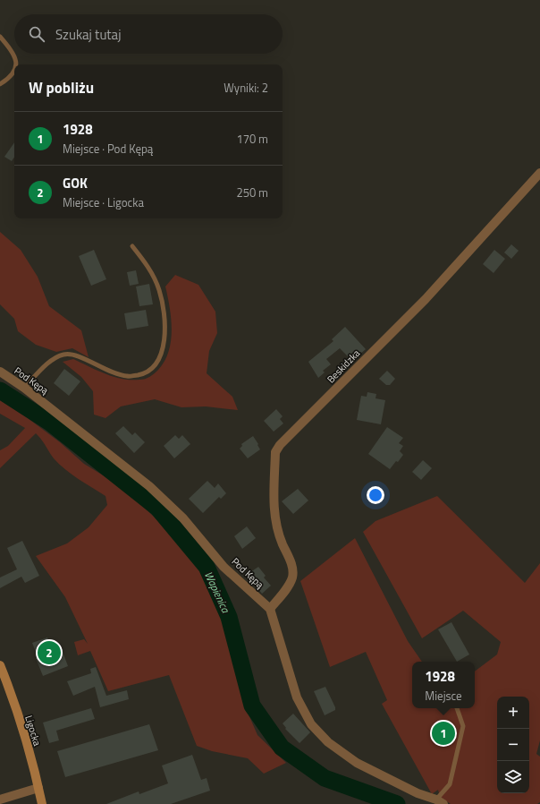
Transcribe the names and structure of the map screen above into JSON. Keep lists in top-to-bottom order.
{
  "streets": {
    "street": ["Beskidzka", "Pod Kępą", "Ligocka"]
  },
  "crossings": [
    ["Beskidzka", "Pod Kępą"]
  ],
  "water": ["Wapienica"],
  "page": {
    "search": "Szukaj tutaj",
    "heading": ["W pobliżu", "Wyniki: 2"],
    "list": [
      {
        "mark": "1",
        "name": "1928",
        "note": "Miejsce · Pod Kępą",
        "value": "170 m"
      },
      {
        "mark": "2",
        "name": "GOK",
        "note": "Miejsce · Ligocka",
        "value": "250 m"
      }
    ],
    "pins": ["2", "1"],
    "popup": ["1928", "Miejsce"],
    "map_buttons": ["+", "−"]
  }
}
